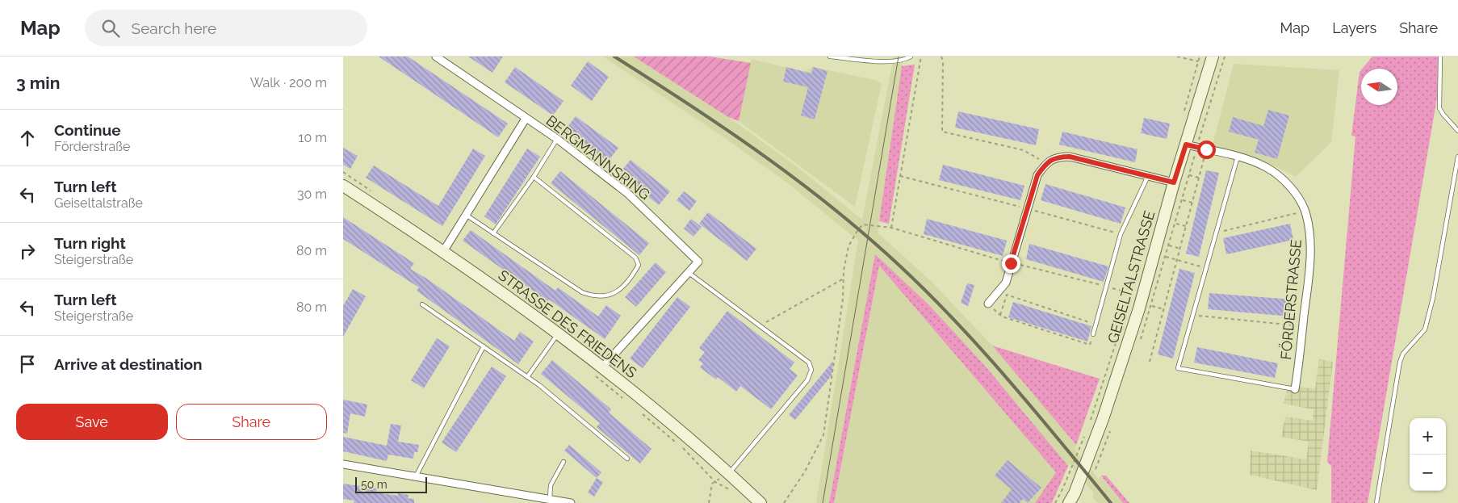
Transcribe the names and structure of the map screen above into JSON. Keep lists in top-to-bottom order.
{
  "streets": {
    "street": [
      "BERGMANNSRING",
      "GEISELTALSTRASSE",
      "FÖRDERSTRASSE",
      "STRASSE DES FRIEDENS"
    ]
  },
  "crossings": [
    ["BERGMANNSRING", "STRASSE DES FRIEDENS"],
    ["GEISELTALSTRASSE", "FÖRDERSTRASSE"]
  ],
  "scale_bar": "50 m",
  "north": "left",
  "page": {
    "header": "Map",
    "search": "Search here",
    "nav": ["Map", "Layers", "Share"],
    "heading": ["3 min", "Walk · 200 m"],
    "list": [
      ["Continue", "Förderstraße", "10 m"],
      ["Turn left", "Geiseltalstraße", "30 m"],
      ["Turn right", "Steigerstraße", "80 m"],
      ["Turn left", "Steigerstraße", "80 m"],
      "Arrive at destination"
    ],
    "buttons": ["Save", "Share"],
    "map_buttons": ["+", "−"],
    "scale": "50 m"
  }
}
